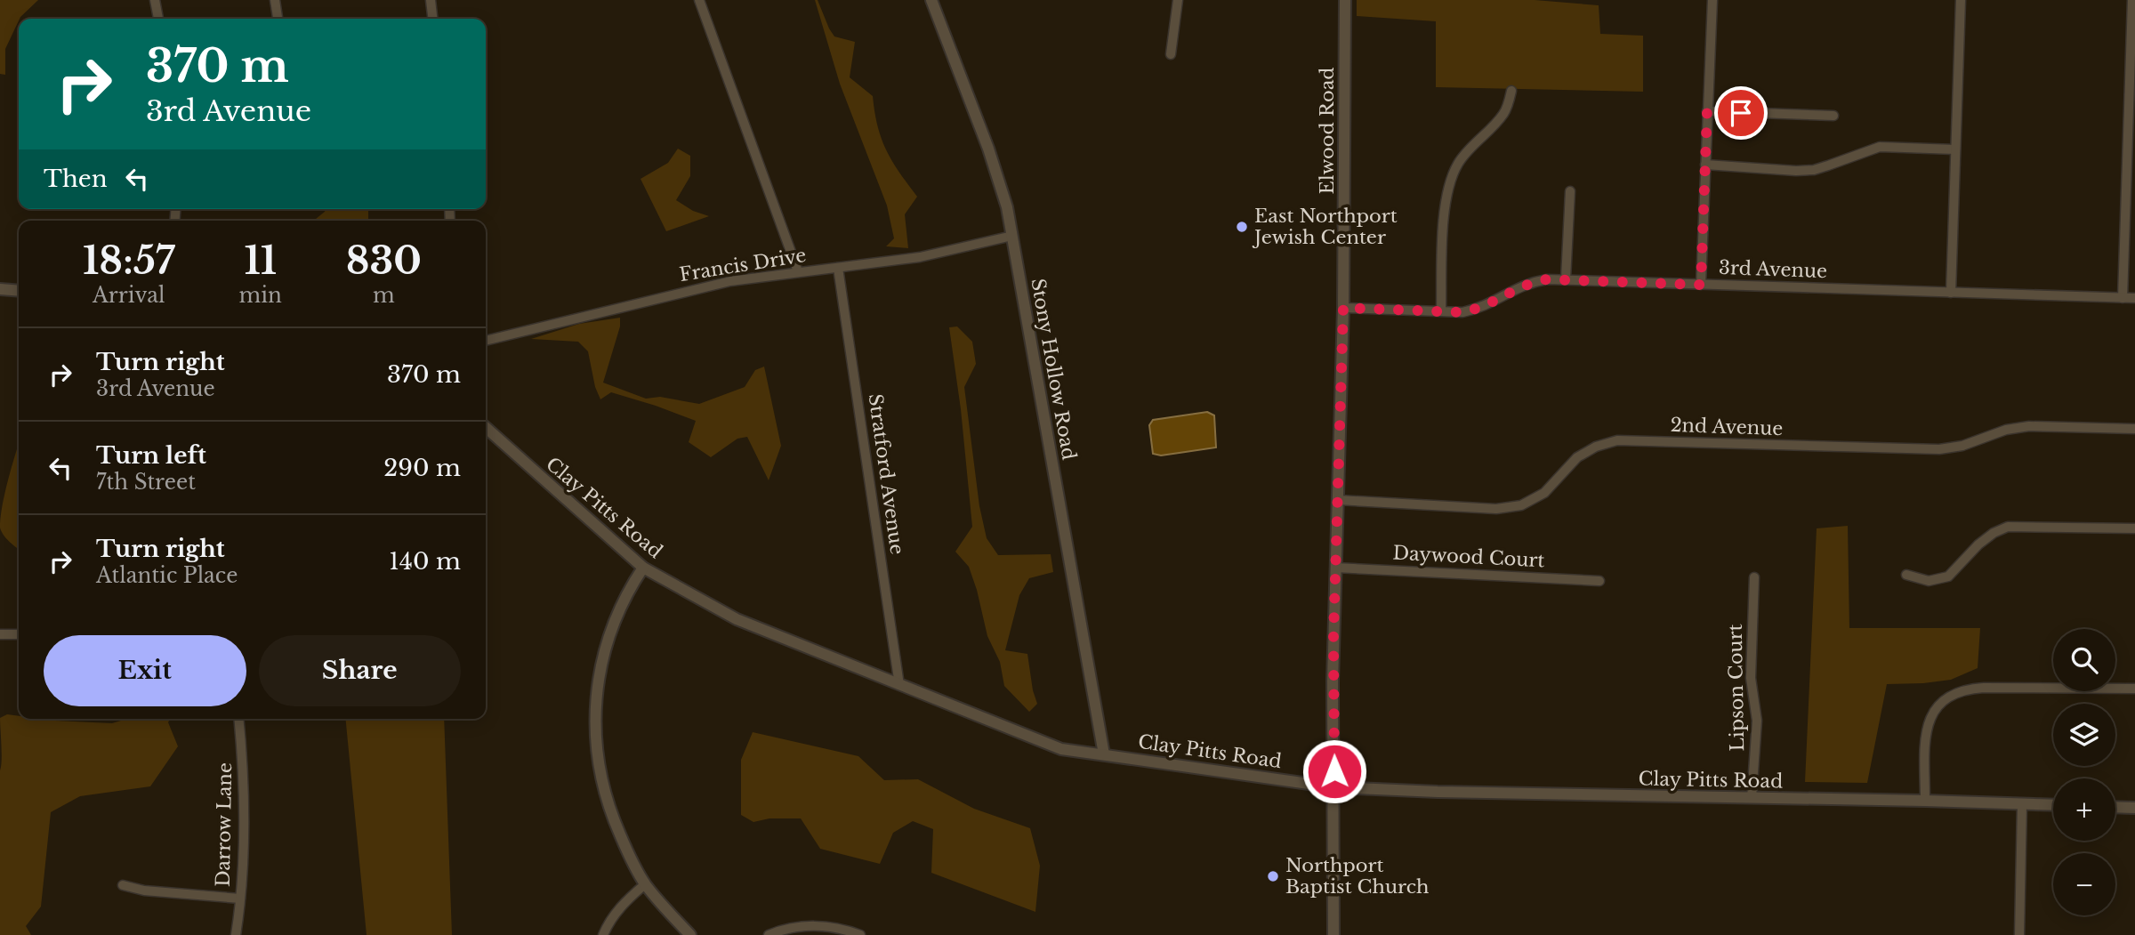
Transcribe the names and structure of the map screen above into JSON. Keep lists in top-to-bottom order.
{
  "streets": {
    "street": [
      "Elwood Road",
      "Francis Drive",
      "3rd Avenue",
      "Stony Hollow Road",
      "2nd Avenue",
      "Stratford Avenue",
      "Clay Pitts Road",
      "Daywood Court",
      "Lipson Court",
      "Darrow Lane"
    ]
  },
  "crossings": [
    ["Elwood Road", "3rd Avenue"],
    ["Elwood Road", "2nd Avenue"],
    ["Elwood Road", "Clay Pitts Road"],
    ["Elwood Road", "Daywood Court"],
    ["Francis Drive", "Stony Hollow Road"],
    ["Francis Drive", "Stratford Avenue"],
    ["Stony Hollow Road", "Clay Pitts Road"],
    ["Stratford Avenue", "Clay Pitts Road"],
    ["Clay Pitts Road", "Lipson Court"]
  ],
  "places": ["East Northport Jewish Center", "Northport Baptist Church"],
  "page": {
    "turn": ["370 m", "3rd Avenue"],
    "then": "Then",
    "eta": [
      "18:57",
      "Arrival",
      "11",
      "min",
      "830",
      "m"
    ],
    "list": [
      {
        "name": "Turn right",
        "note": "3rd Avenue",
        "value": "370 m"
      },
      {
        "name": "Turn left",
        "note": "7th Street",
        "value": "290 m"
      },
      {
        "name": "Turn right",
        "note": "Atlantic Place",
        "value": "140 m"
      }
    ],
    "buttons": ["Exit", "Share"],
    "map_buttons": ["+", "−"]
  }
}
